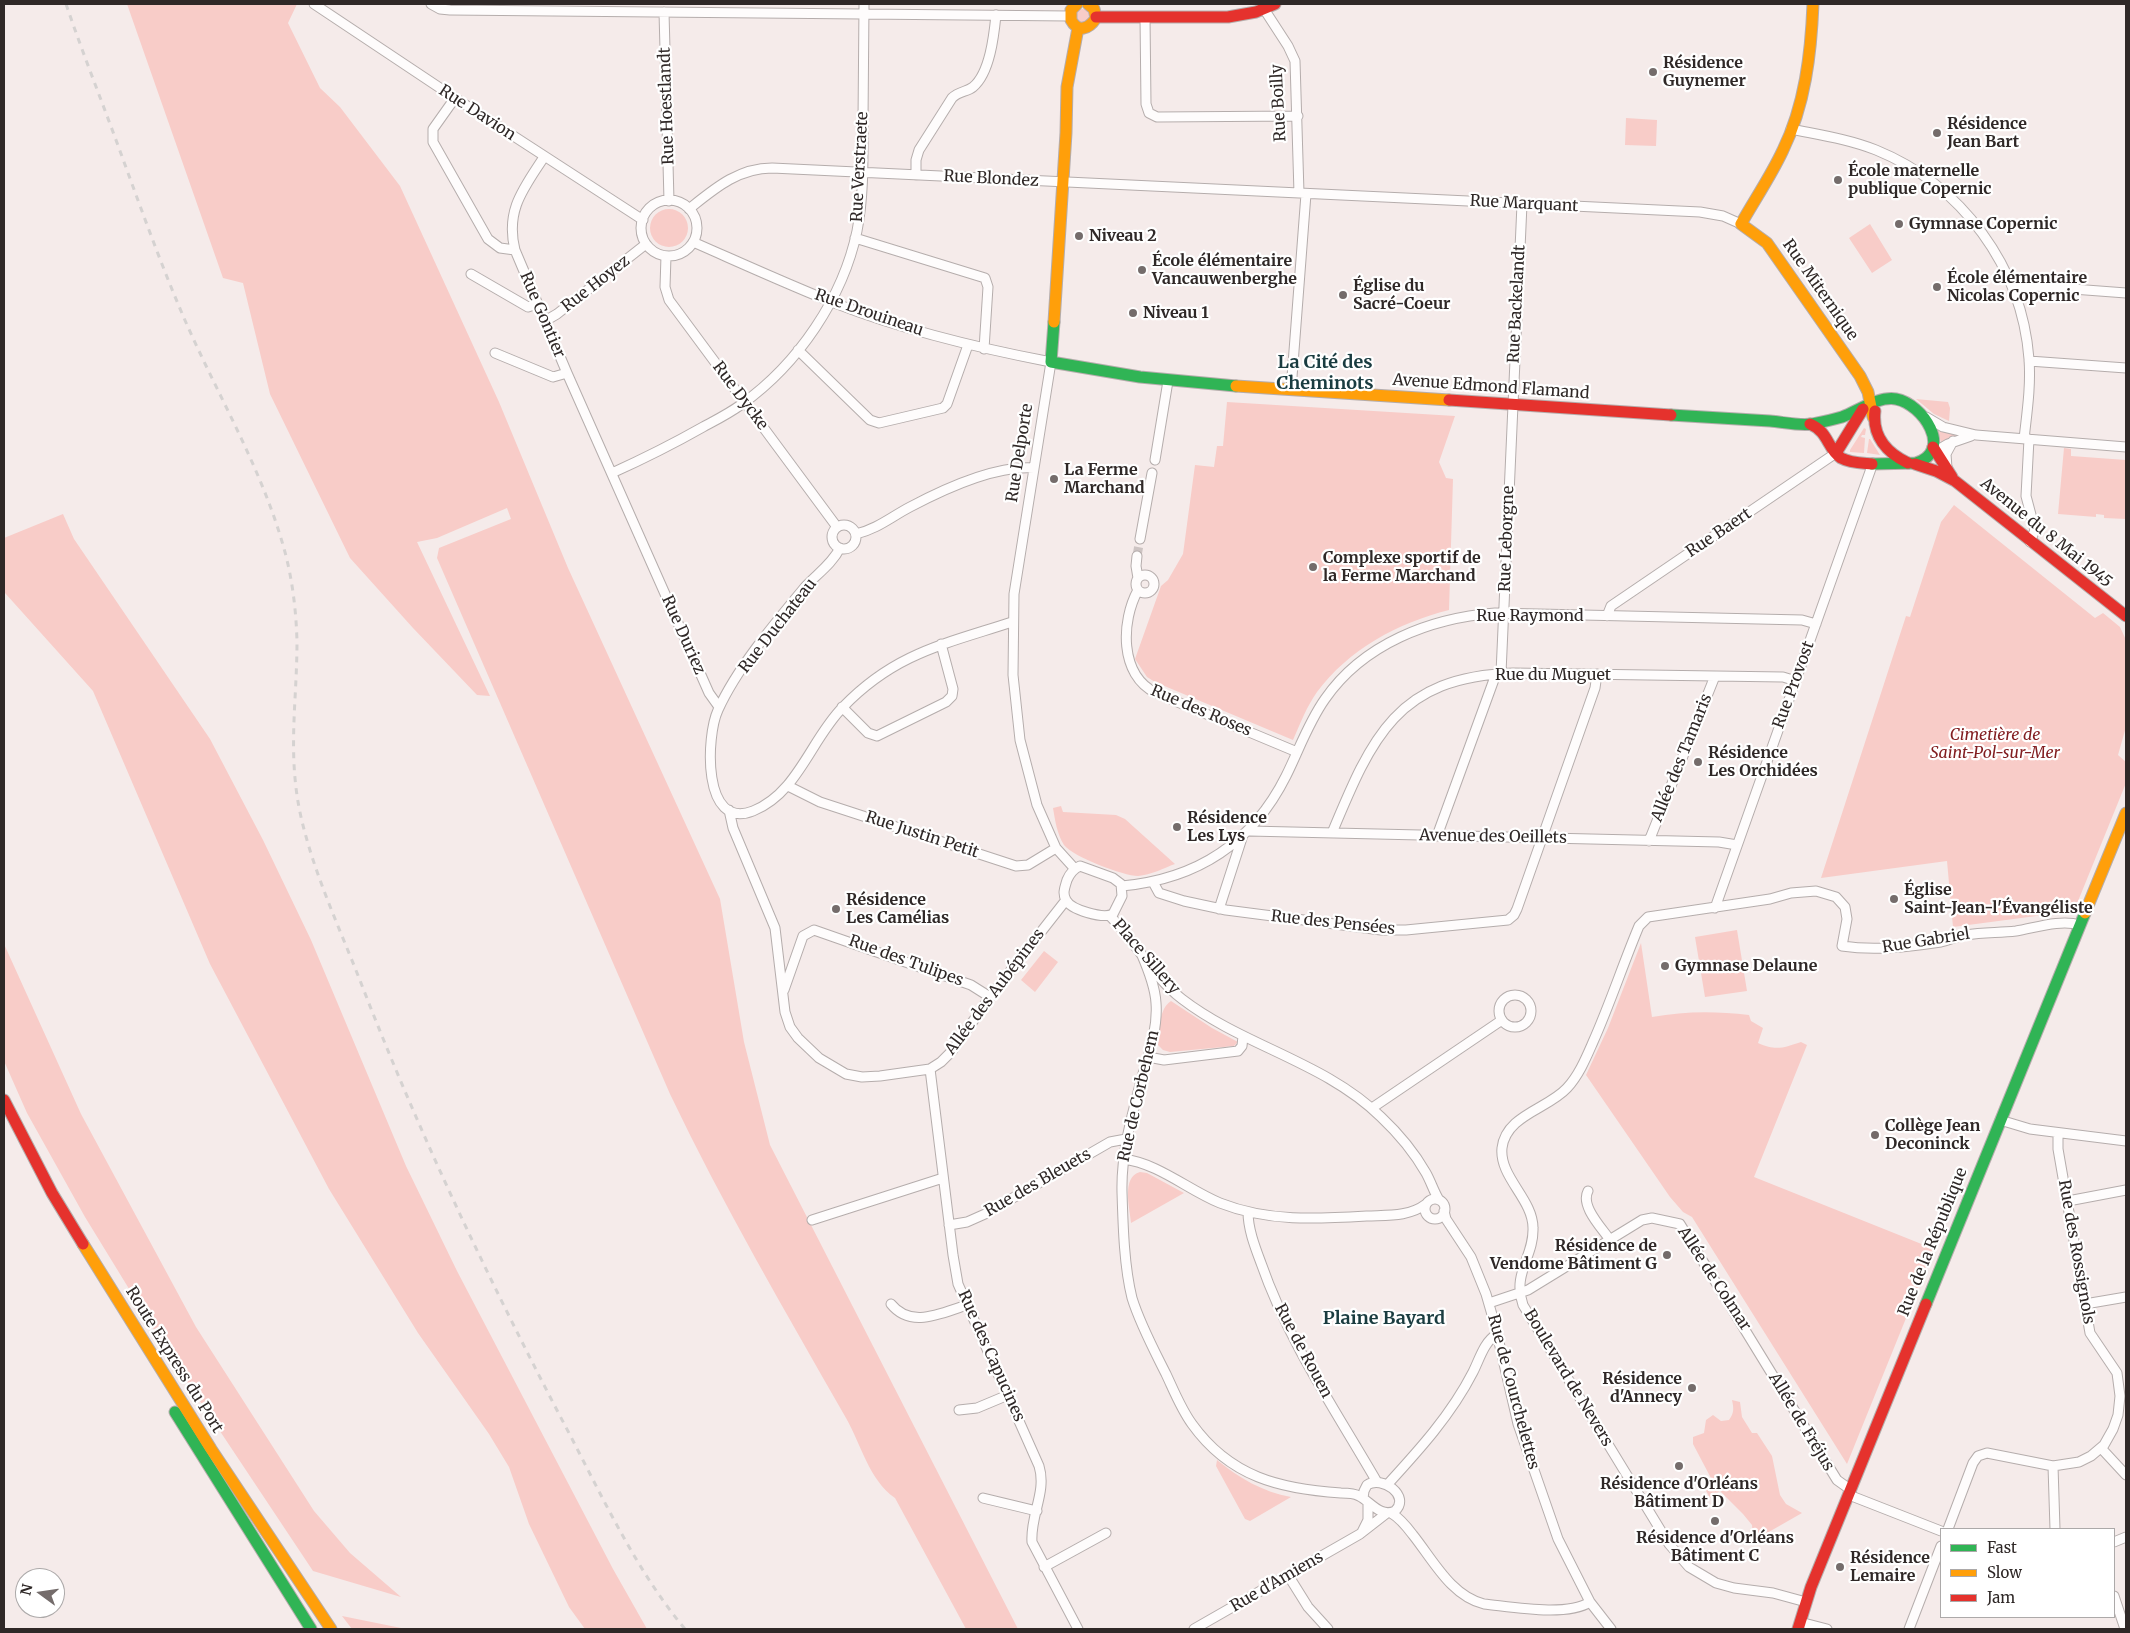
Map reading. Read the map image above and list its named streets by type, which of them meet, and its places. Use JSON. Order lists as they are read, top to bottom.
{
  "streets": {
    "street": [
      "Rue Boilly",
      "Rue Hoestlandt",
      "Rue Davion",
      "Rue Verstraete",
      "Rue Blondez",
      "Rue Marquant",
      "Rue Hoyez",
      "Rue Miternique",
      "Rue Backelandt",
      "Rue Drouineau",
      "Rue Gontier",
      "Avenue Edmond Flamand",
      "Rue Dycke",
      "Rue Delporte",
      "Rue Baert",
      "Avenue du 8 Mai 1945",
      "Rue Leborgne",
      "Rue Raymond",
      "Rue Duchateau",
      "Rue Duriez",
      "Rue du Muguet",
      "Rue Provost",
      "Rue des Roses",
      "Allée des Tamaris",
      "Rue Justin Petit",
      "Avenue des Oeillets",
      "Rue des Pensées",
      "Rue Gabriel",
      "Place Sillery",
      "Rue des Tulipes",
      "Allée des Aubépines",
      "Rue de Corbehem",
      "Rue des Bleuets",
      "Rue de la République",
      "Rue des Rossignols",
      "Allée de Colmar",
      "Rue de Rouen",
      "Rue des Capucines",
      "Route Express du Port",
      "Boulevard de Nevers",
      "Rue de Courchelettes",
      "Allée de Fréjus",
      "Rue d'Amiens"
    ]
  },
  "crossings": [
    ["Rue Boilly", "Rue Blondez"],
    ["Rue Boilly", "Rue Marquant"],
    ["Rue Boilly", "Avenue Edmond Flamand"],
    ["Rue Hoestlandt", "Rue Davion"],
    ["Rue Hoestlandt", "Rue Blondez"],
    ["Rue Hoestlandt", "Rue Hoyez"],
    ["Rue Hoestlandt", "Rue Drouineau"],
    ["Rue Hoestlandt", "Rue Dycke"],
    ["Rue Davion", "Rue Blondez"],
    ["Rue Davion", "Rue Hoyez"],
    ["Rue Davion", "Rue Drouineau"],
    ["Rue Davion", "Rue Gontier"],
    ["Rue Davion", "Rue Dycke"],
    ["Rue Verstraete", "Rue Blondez"],
    ["Rue Verstraete", "Rue Drouineau"],
    ["Rue Verstraete", "Rue Gontier"],
    ["Rue Verstraete", "Rue Dycke"],
    ["Rue Verstraete", "Rue Duriez"],
    ["Rue Blondez", "Rue Marquant"],
    ["Rue Blondez", "Rue Hoyez"],
    ["Rue Blondez", "Rue Drouineau"],
    ["Rue Blondez", "Rue Dycke"],
    ["Rue Blondez", "Rue Delporte"],
    ["Rue Marquant", "Rue Miternique"],
    ["Rue Marquant", "Rue Backelandt"],
    ["Rue Hoyez", "Rue Drouineau"],
    ["Rue Hoyez", "Rue Gontier"],
    ["Rue Hoyez", "Rue Dycke"],
    ["Rue Backelandt", "Avenue Edmond Flamand"],
    ["Rue Backelandt", "Rue Leborgne"],
    ["Rue Drouineau", "Avenue Edmond Flamand"],
    ["Rue Drouineau", "Rue Dycke"],
    ["Rue Drouineau", "Rue Delporte"],
    ["Rue Gontier", "Rue Duriez"],
    ["Avenue Edmond Flamand", "Rue Delporte"],
    ["Avenue Edmond Flamand", "Rue Leborgne"],
    ["Rue Dycke", "Rue Duchateau"],
    ["Rue Delporte", "Rue Raymond"],
    ["Rue Delporte", "Rue Justin Petit"],
    ["Rue Delporte", "Place Sillery"],
    ["Rue Delporte", "Allée des Aubépines"],
    ["Rue Baert", "Rue Raymond"],
    ["Rue Leborgne", "Rue Raymond"],
    ["Rue Leborgne", "Rue du Muguet"],
    ["Rue Leborgne", "Avenue des Oeillets"],
    ["Rue Raymond", "Rue Provost"],
    ["Rue Raymond", "Rue des Roses"],
    ["Rue Raymond", "Avenue des Oeillets"],
    ["Rue Raymond", "Rue des Pensées"],
    ["Rue Raymond", "Place Sillery"],
    ["Rue Raymond", "Allée des Aubépines"],
    ["Rue Duchateau", "Rue Duriez"],
    ["Rue du Muguet", "Rue Provost"],
    ["Rue du Muguet", "Allée des Tamaris"],
    ["Rue du Muguet", "Avenue des Oeillets"],
    ["Rue du Muguet", "Rue des Pensées"],
    ["Rue Provost", "Avenue des Oeillets"],
    ["Rue Provost", "Rue Gabriel"],
    ["Allée des Tamaris", "Avenue des Oeillets"],
    ["Avenue des Oeillets", "Rue des Pensées"],
    ["Rue Gabriel", "Rue de la République"],
    ["Rue Gabriel", "Boulevard de Nevers"],
    ["Place Sillery", "Allée des Aubépines"],
    ["Place Sillery", "Rue de Corbehem"],
    ["Rue des Tulipes", "Allée des Aubépines"],
    ["Allée des Aubépines", "Rue des Capucines"],
    ["Rue de Corbehem", "Rue des Bleuets"],
    ["Rue de Corbehem", "Rue de Rouen"],
    ["Rue de Corbehem", "Rue d'Amiens"],
    ["Rue des Bleuets", "Rue des Capucines"],
    ["Rue de la République", "Boulevard de Nevers"],
    ["Rue de la République", "Allée de Fréjus"],
    ["Allée de Colmar", "Boulevard de Nevers"],
    ["Allée de Colmar", "Rue de Courchelettes"],
    ["Allée de Colmar", "Allée de Fréjus"],
    ["Rue de Rouen", "Rue d'Amiens"]
  ],
  "districts": ["La Cité des Cheminots", "Plaine Bayard"],
  "parks": ["Cimetière de Saint-Pol-sur-Mer"],
  "places": [
    "Résidence Guynemer",
    "Résidence Jean Bart",
    "École maternelle publique Copernic",
    "Gymnase Copernic",
    "Niveau 2",
    "École élémentaire Vancauwenberghe",
    "École élémentaire Nicolas Copernic",
    "Église du Sacré-Coeur",
    "Niveau 1",
    "La Ferme Marchand",
    "Complexe sportif de la Ferme Marchand",
    "Résidence Les Orchidées",
    "Résidence Les Lys",
    "Église Saint-Jean-l'Évangéliste",
    "Résidence Les Camélias",
    "Gymnase Delaune",
    "Collège Jean Deconinck",
    "Résidence de Vendome Bâtiment G",
    "Résidence d'Annecy",
    "Résidence d'Orléans Bâtiment D",
    "Résidence d'Orléans Bâtiment C",
    "Résidence Lemaire"
  ],
  "legend": ["Fast", "Slow", "Jam"],
  "north": "left"
}
